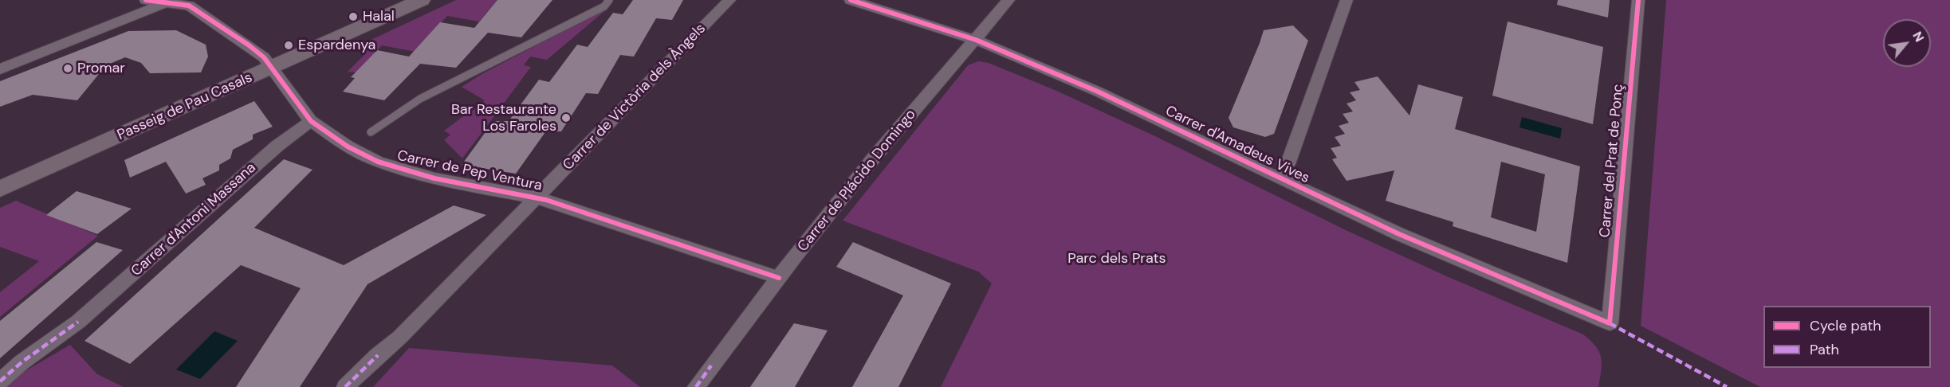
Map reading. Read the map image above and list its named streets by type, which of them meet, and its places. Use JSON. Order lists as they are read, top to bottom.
{
  "streets": {
    "street": [
      "Carrer de Victòria dels Àngels",
      "Passeig de Pau Casals",
      "Carrer d'Amadeus Vives",
      "Carrer del Prat de Ponç",
      "Carrer de Pep Ventura",
      "Carrer de Plácido Domingo",
      "Carrer d'Antoni Massana"
    ]
  },
  "crossings": [
    ["Carrer de Victòria dels Àngels", "Carrer de Pep Ventura"],
    ["Passeig de Pau Casals", "Carrer de Pep Ventura"],
    ["Carrer d'Amadeus Vives", "Carrer del Prat de Ponç"],
    ["Carrer d'Amadeus Vives", "Carrer de Plácido Domingo"],
    ["Carrer de Pep Ventura", "Carrer de Plácido Domingo"],
    ["Carrer de Pep Ventura", "Carrer d'Antoni Massana"]
  ],
  "parks": ["Parc dels Prats"],
  "places": [
    "Halal",
    "Espardenya",
    "Promar",
    "Bar Restaurante Los Faroles"
  ],
  "legend": ["Cycle path", "Path"],
  "north": "top right"
}
